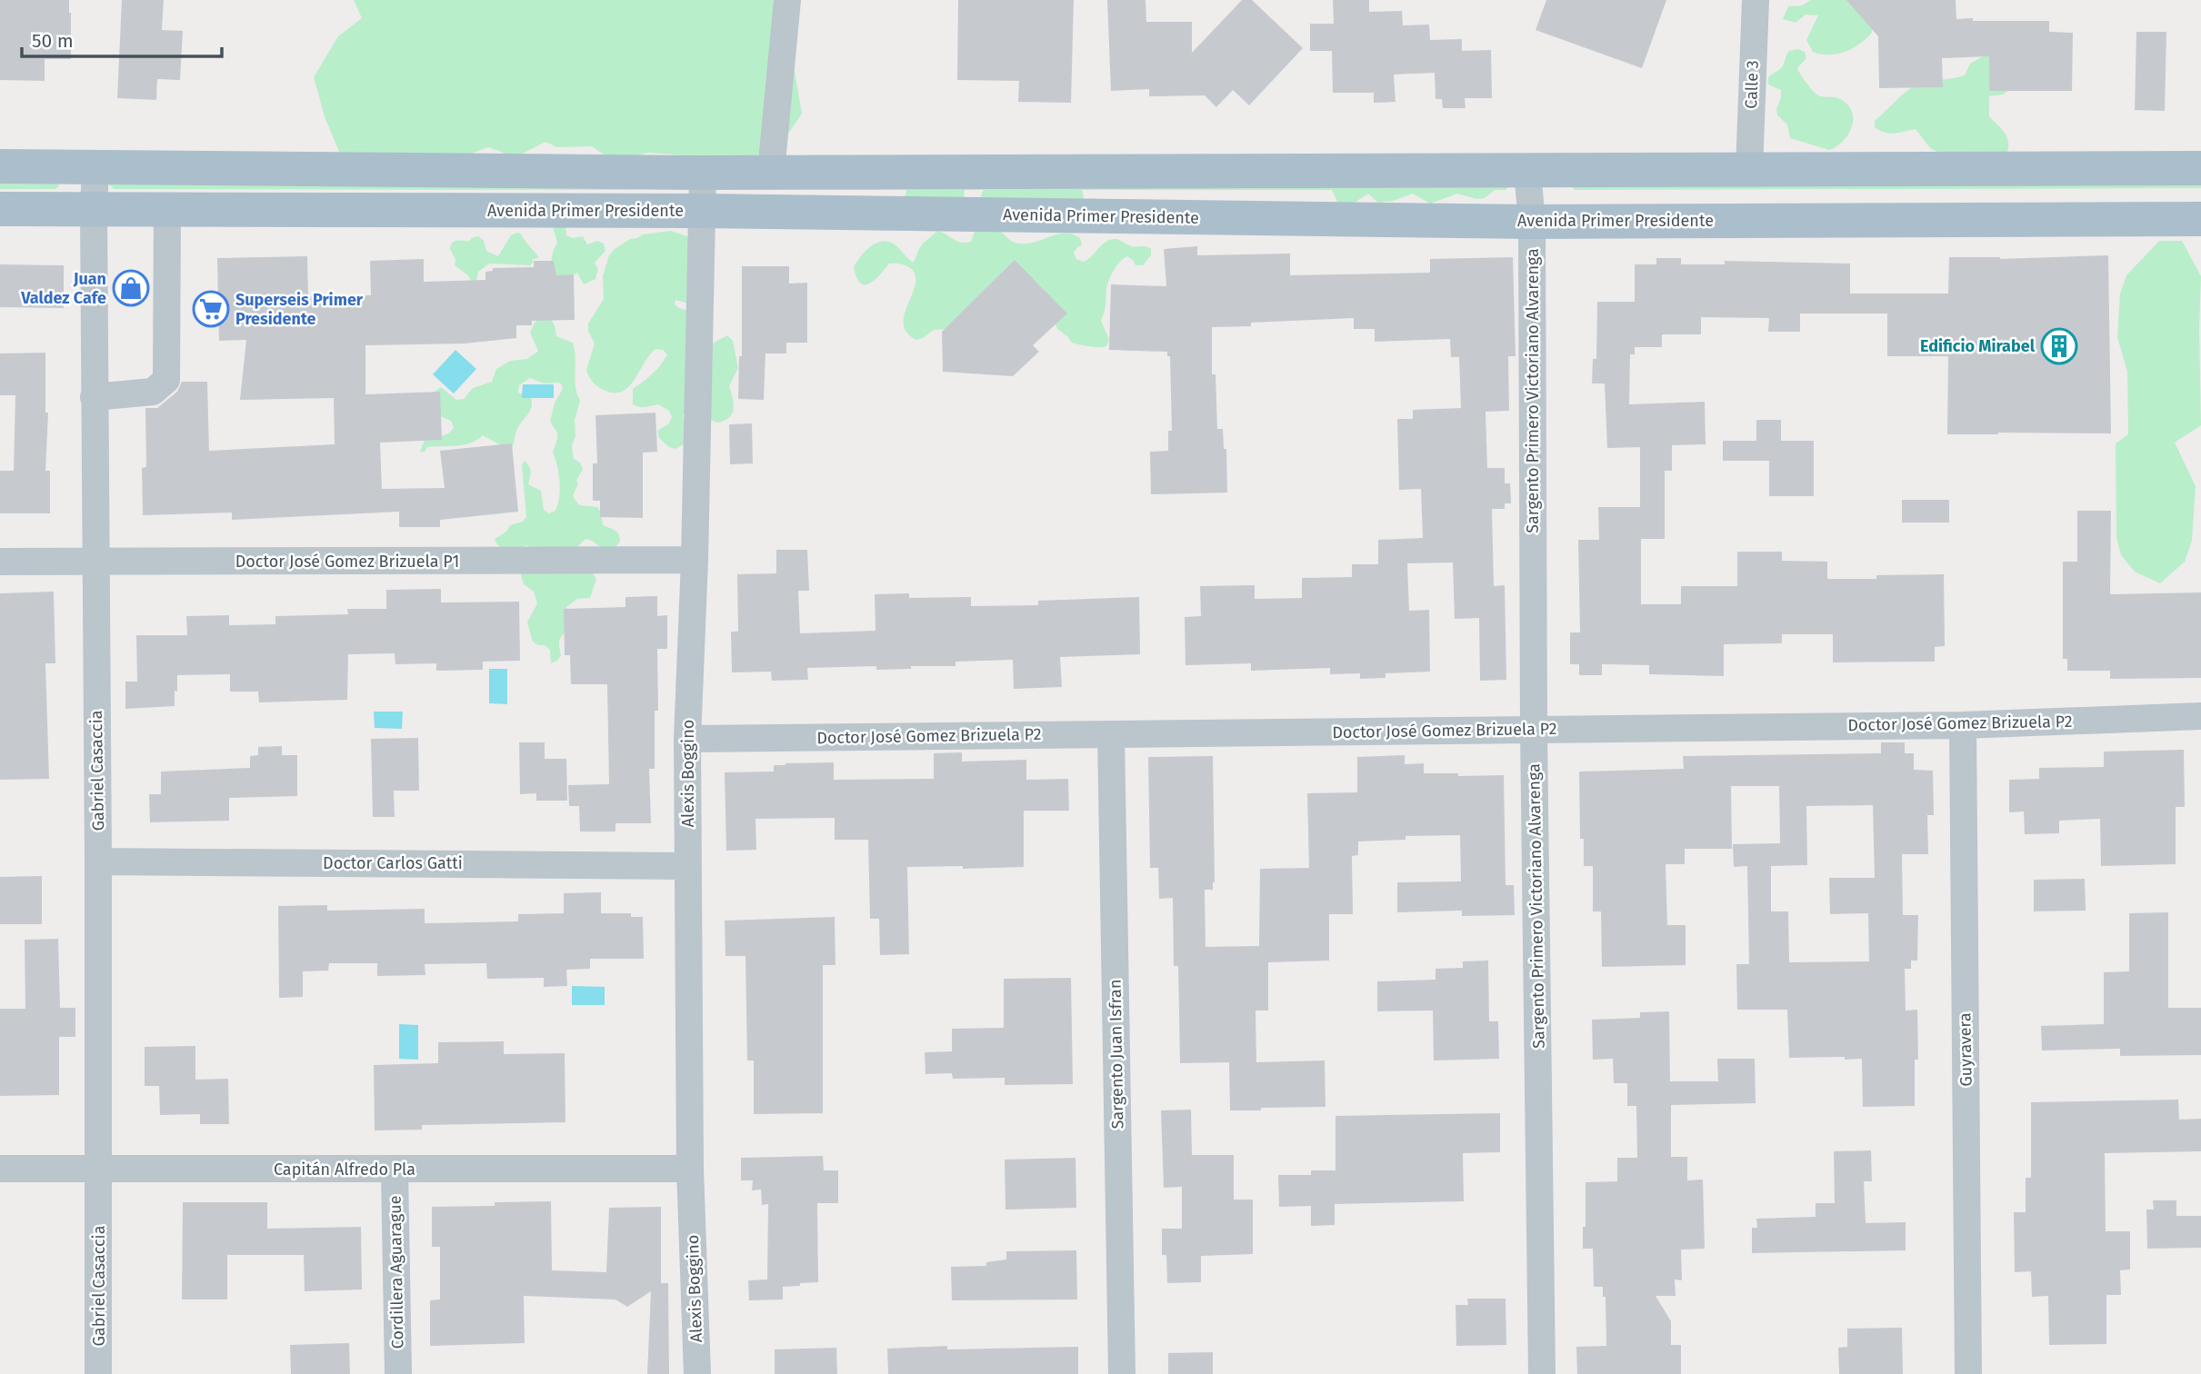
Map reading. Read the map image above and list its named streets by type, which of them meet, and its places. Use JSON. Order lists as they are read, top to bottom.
{
  "streets": {
    "main road": ["Avenida Primer Presidente"],
    "street": [
      "Calle 3",
      "Sargento Primero Victoriano Alvarenga",
      "Doctor José Gomez Brizuela P1",
      "Doctor José Gomez Brizuela P2",
      "Gabriel Casaccia",
      "Alexis Boggino",
      "Doctor Carlos Gatti",
      "Guyravera",
      "Sargento Juan Isfran",
      "Capitán Alfredo Pla",
      "Cordillera Aguarague"
    ]
  },
  "crossings": [
    ["Avenida Primer Presidente", "Sargento Primero Victoriano Alvarenga"],
    ["Avenida Primer Presidente", "Gabriel Casaccia"],
    ["Avenida Primer Presidente", "Alexis Boggino"],
    ["Sargento Primero Victoriano Alvarenga", "Doctor José Gomez Brizuela P2"],
    ["Doctor José Gomez Brizuela P1", "Gabriel Casaccia"],
    ["Doctor José Gomez Brizuela P1", "Alexis Boggino"],
    ["Doctor José Gomez Brizuela P2", "Alexis Boggino"],
    ["Doctor José Gomez Brizuela P2", "Guyravera"],
    ["Doctor José Gomez Brizuela P2", "Sargento Juan Isfran"],
    ["Gabriel Casaccia", "Doctor Carlos Gatti"],
    ["Gabriel Casaccia", "Capitán Alfredo Pla"],
    ["Alexis Boggino", "Doctor Carlos Gatti"],
    ["Alexis Boggino", "Capitán Alfredo Pla"],
    ["Capitán Alfredo Pla", "Cordillera Aguarague"]
  ],
  "places": {
    "shop": ["Juan Valdez Cafe"],
    "supermarket": ["Superseis Primer Presidente"],
    "building": ["Edificio Mirabel"]
  },
  "scale_bar": "50 m"
}
